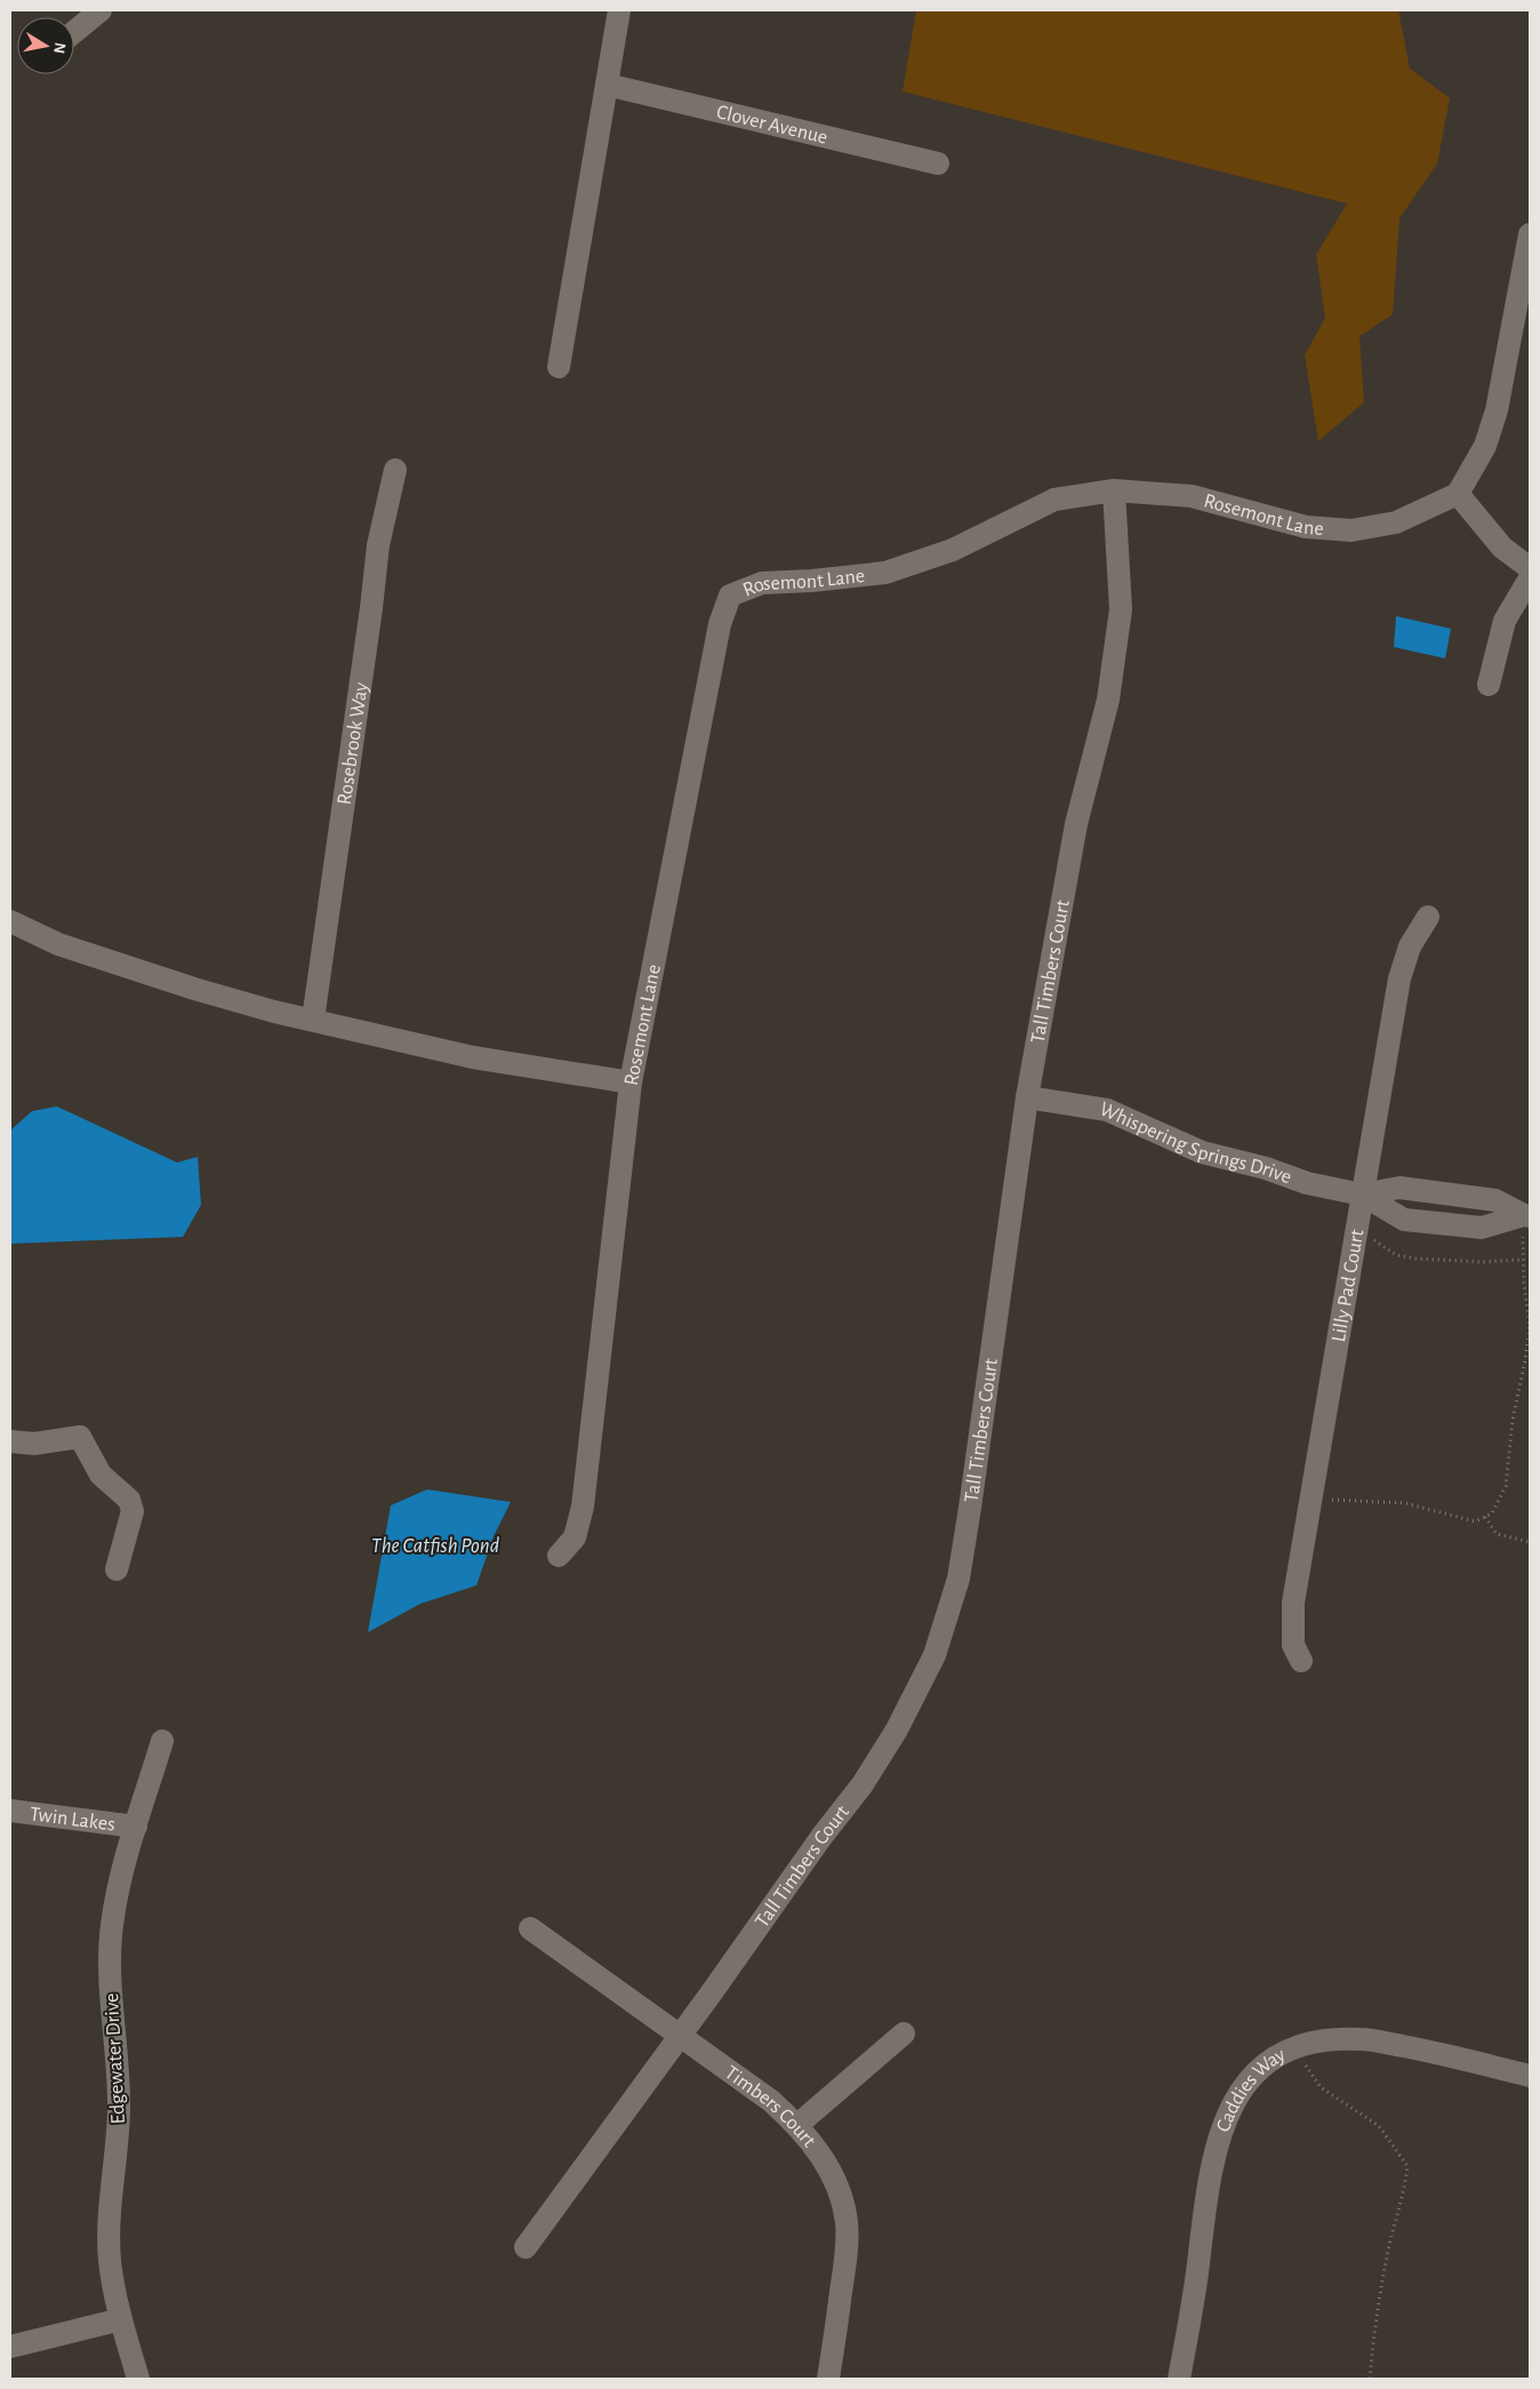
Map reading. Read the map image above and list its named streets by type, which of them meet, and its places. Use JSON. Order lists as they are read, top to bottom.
{
  "streets": {
    "street": [
      "Clover Avenue",
      "Rosemont Lane",
      "Rosebrook Way",
      "Tall Timbers Court",
      "Whispering Springs Drive",
      "Lilly Pad Court",
      "Twin Lakes",
      "Edgewater Drive",
      "Caddies Way",
      "Timbers Court"
    ]
  },
  "crossings": [
    ["Rosemont Lane", "Tall Timbers Court"],
    ["Tall Timbers Court", "Whispering Springs Drive"],
    ["Tall Timbers Court", "Timbers Court"],
    ["Whispering Springs Drive", "Lilly Pad Court"],
    ["Twin Lakes", "Edgewater Drive"]
  ],
  "water": ["The Catfish Pond"],
  "north": "right"
}
